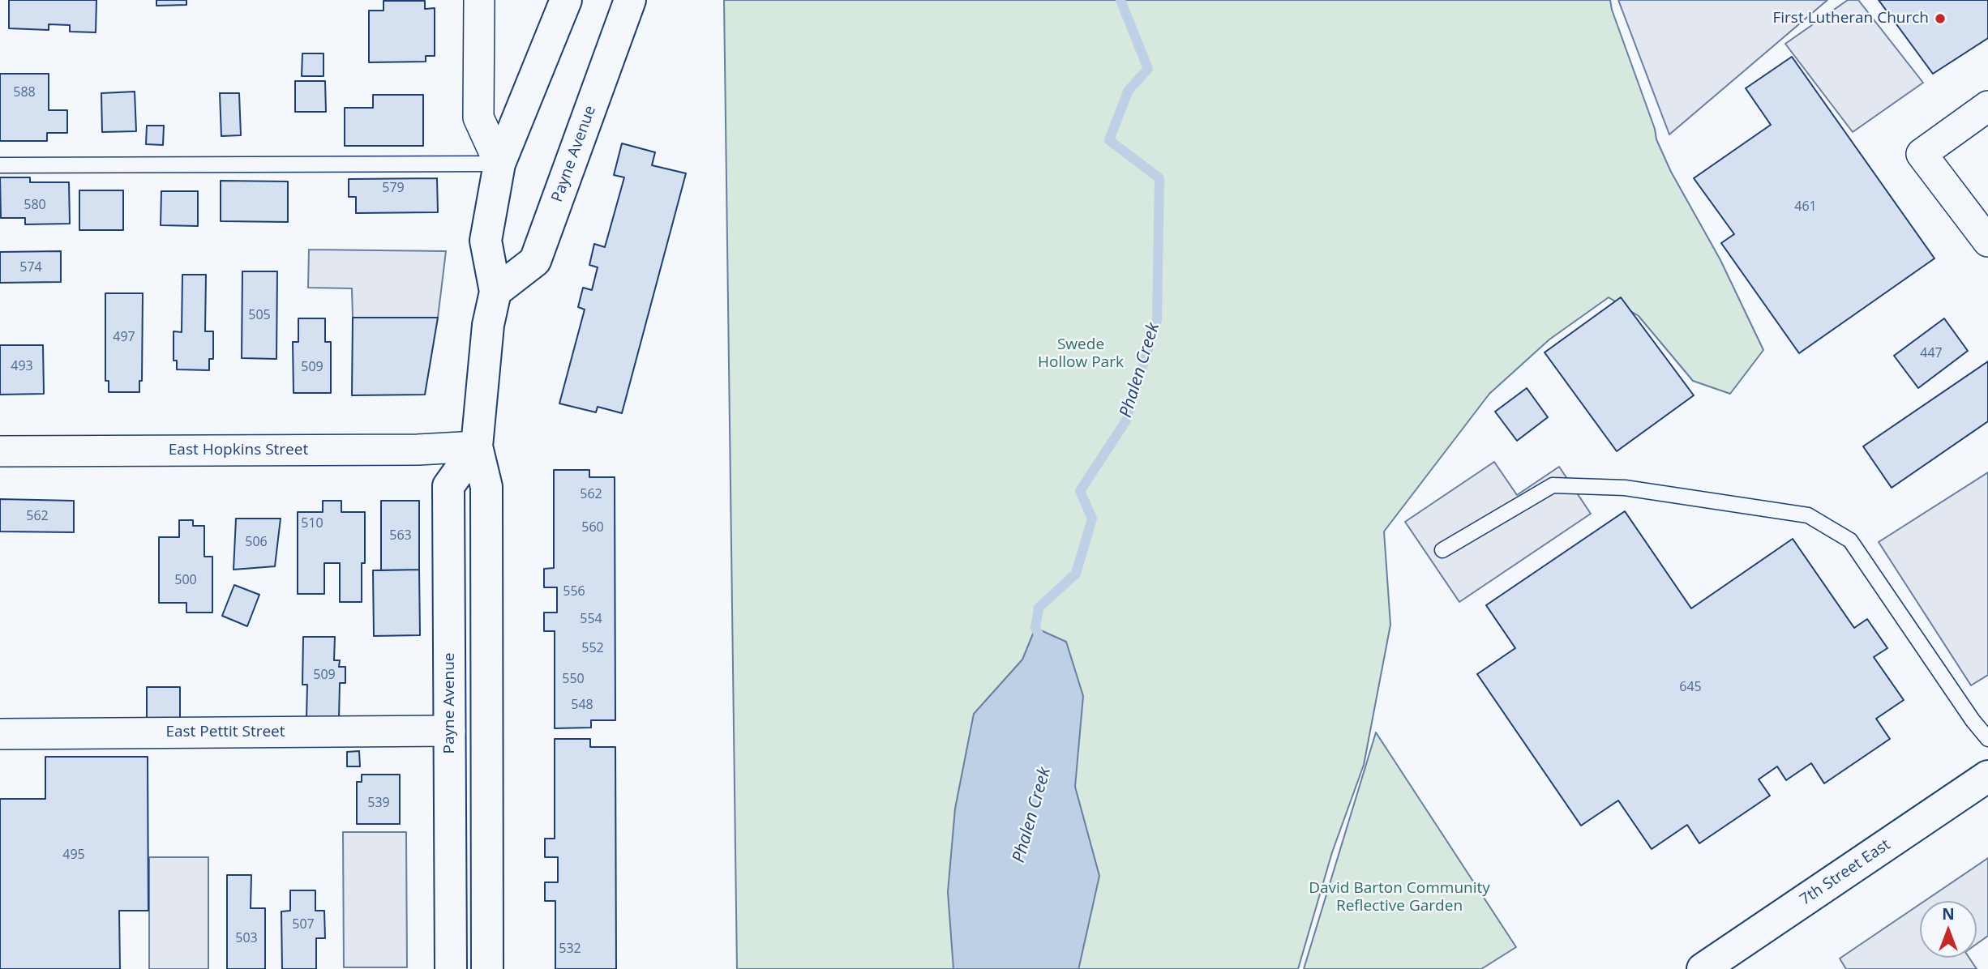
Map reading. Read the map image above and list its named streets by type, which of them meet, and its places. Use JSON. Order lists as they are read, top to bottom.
{
  "streets": {
    "street": [
      "Payne Avenue",
      "East Hopkins Street",
      "East Pettit Street",
      "7th Street East"
    ]
  },
  "crossings": [
    ["Payne Avenue", "East Hopkins Street"],
    ["Payne Avenue", "East Pettit Street"]
  ],
  "water": ["Phalen Creek"],
  "parks": ["Swede Hollow Park", "David Barton Community Reflective Garden"],
  "places": ["First Lutheran Church"],
  "house_numbers": [
    "588",
    "579",
    "580",
    "461",
    "574",
    "505",
    "497",
    "447",
    "493",
    "509",
    "562",
    "562",
    "510",
    "560",
    "563",
    "506",
    "500",
    "556",
    "554",
    "552",
    "509",
    "550",
    "645",
    "548",
    "539",
    "495",
    "507",
    "503",
    "532"
  ],
  "north": "top"
}
